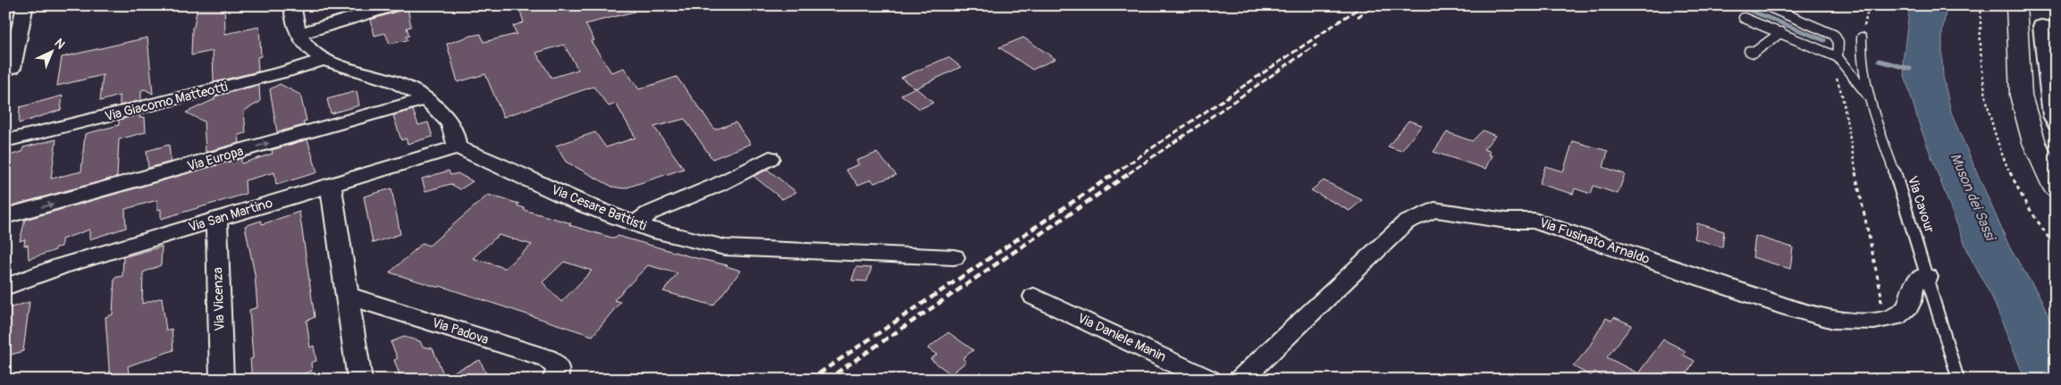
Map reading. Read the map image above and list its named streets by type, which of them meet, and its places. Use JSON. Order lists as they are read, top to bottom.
{
  "streets": {
    "street": [
      "Via Giacomo Matteotti",
      "Via Europa",
      "Via Cesare Battisti",
      "Via San Martino",
      "Via Fusinato Arnaldo",
      "Via Vicenza",
      "Via Padova",
      "Via Daniele Manin"
    ],
    "lane": ["Via Cavour"]
  },
  "crossings": [
    ["Via Cavour", "Via Fusinato Arnaldo"],
    ["Via Cesare Battisti", "Via San Martino"],
    ["Via San Martino", "Via Vicenza"]
  ],
  "one_way": ["Via Europa"],
  "water": ["Muson dei Sassi"],
  "north": "top right"
}
